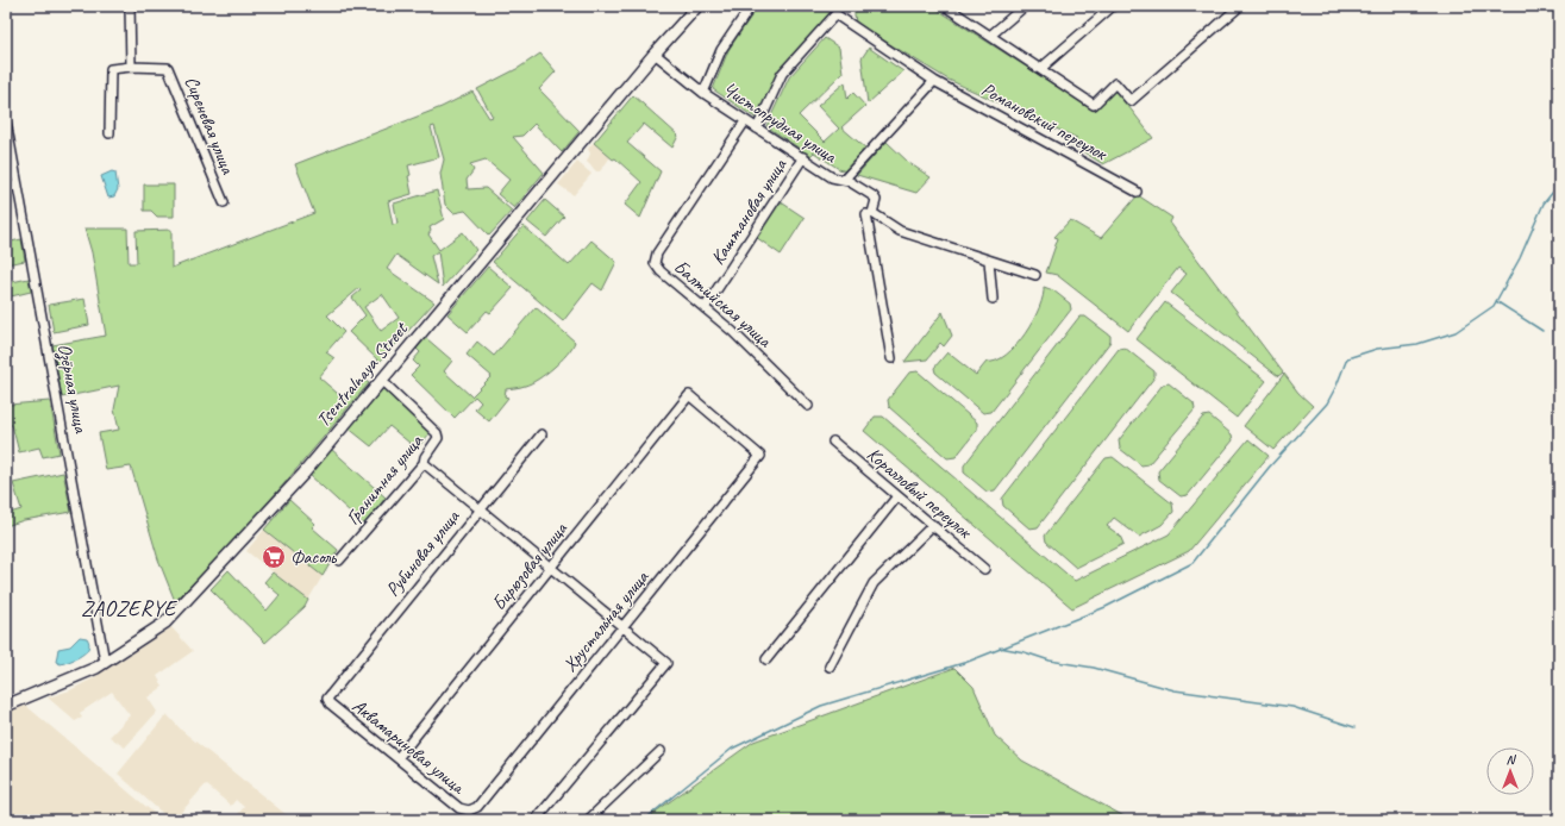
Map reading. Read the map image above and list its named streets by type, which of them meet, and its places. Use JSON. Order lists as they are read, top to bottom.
{
  "streets": {
    "main road": ["Tsentralnaya Street"],
    "street": [
      "Романовский переулок",
      "Чистопрудная улица",
      "Сиреневая улица",
      "Каштановая улица",
      "Балтийская улица",
      "Озёрная улица",
      "Гранитная улица",
      "Коралловый переулок",
      "Рубиновая улица",
      "Бирюзовая улица",
      "Хрустальная улица",
      "Аквамариновая улица"
    ]
  },
  "crossings": [
    ["Романовский переулок", "Чистопрудная улица"],
    ["Чистопрудная улица", "Каштановая улица"],
    ["Чистопрудная улица", "Балтийская улица"],
    ["Чистопрудная улица", "Tsentralnaya Street"],
    ["Каштановая улица", "Балтийская улица"],
    ["Tsentralnaya Street", "Озёрная улица"],
    ["Tsentralnaya Street", "Гранитная улица"],
    ["Рубиновая улица", "Аквамариновая улица"],
    ["Бирюзовая улица", "Хрустальная улица"],
    ["Бирюзовая улица", "Аквамариновая улица"],
    ["Хрустальная улица", "Аквамариновая улица"]
  ],
  "districts": ["ZAOZERYE"],
  "places": {
    "supermarket": ["Фасоль"]
  },
  "north": "top"
}
